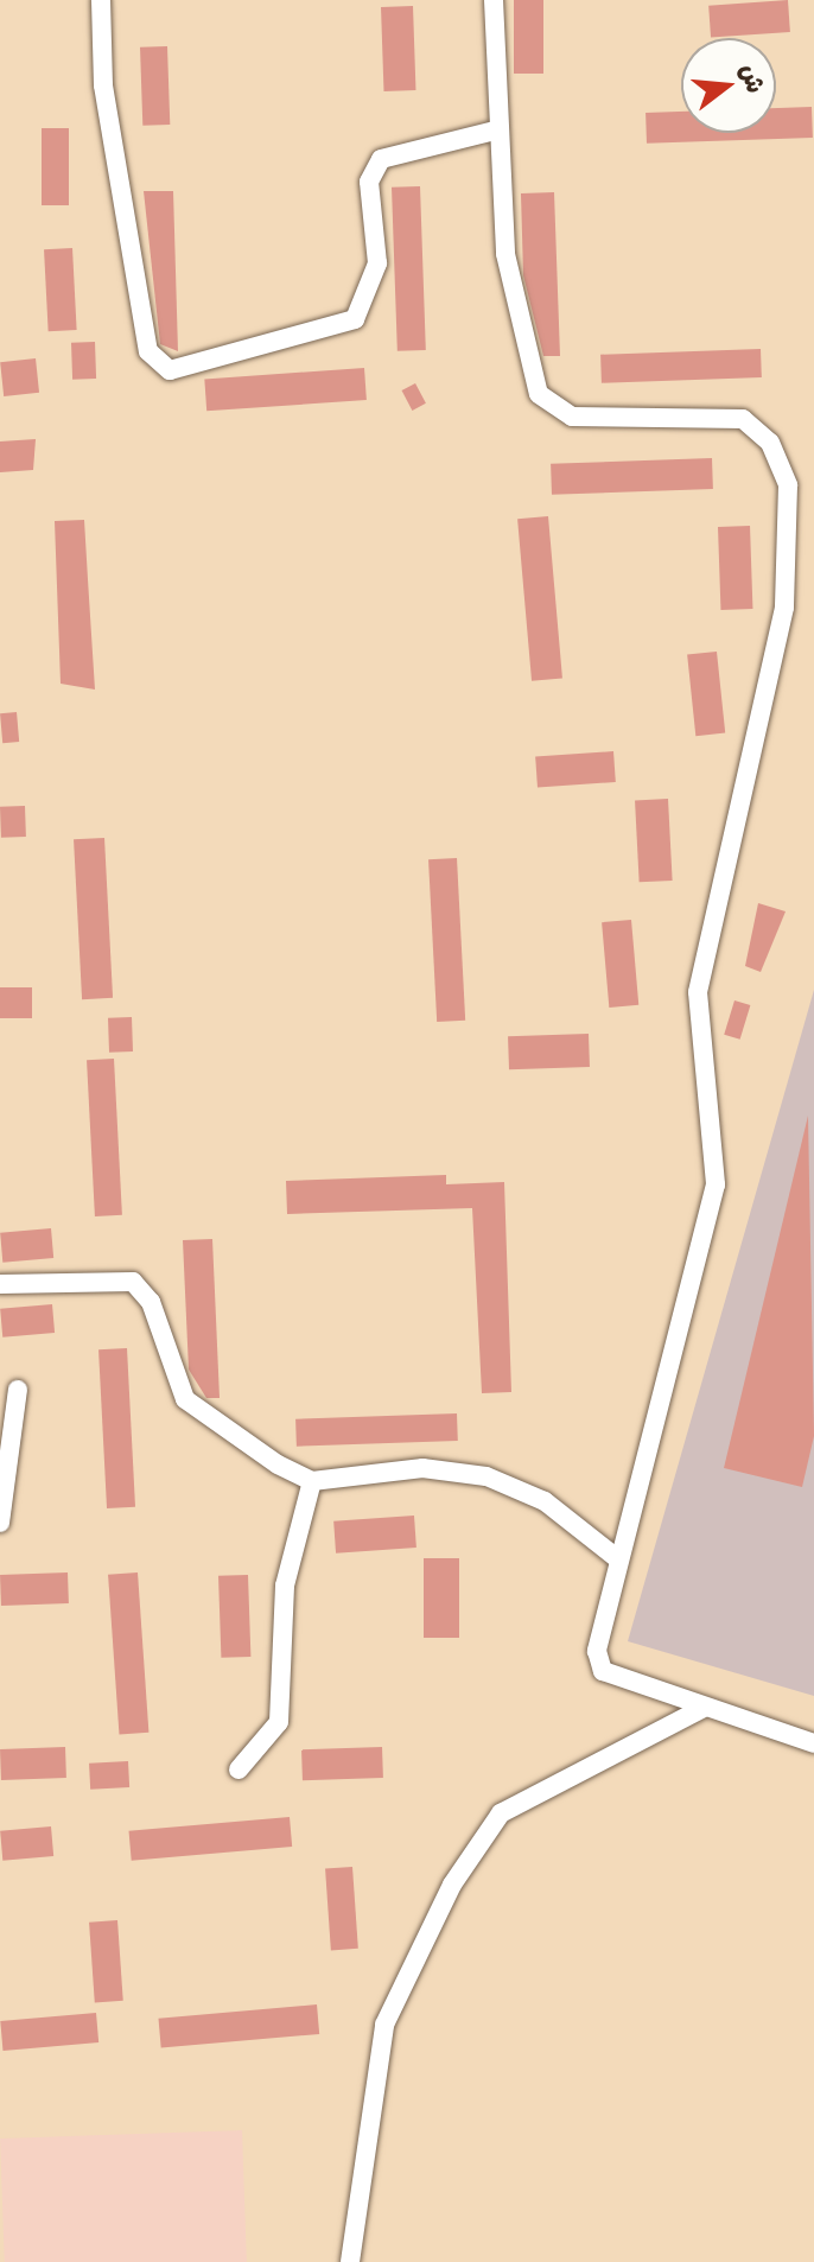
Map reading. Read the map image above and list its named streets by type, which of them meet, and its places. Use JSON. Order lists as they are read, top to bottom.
{
  "north": "right"
}
